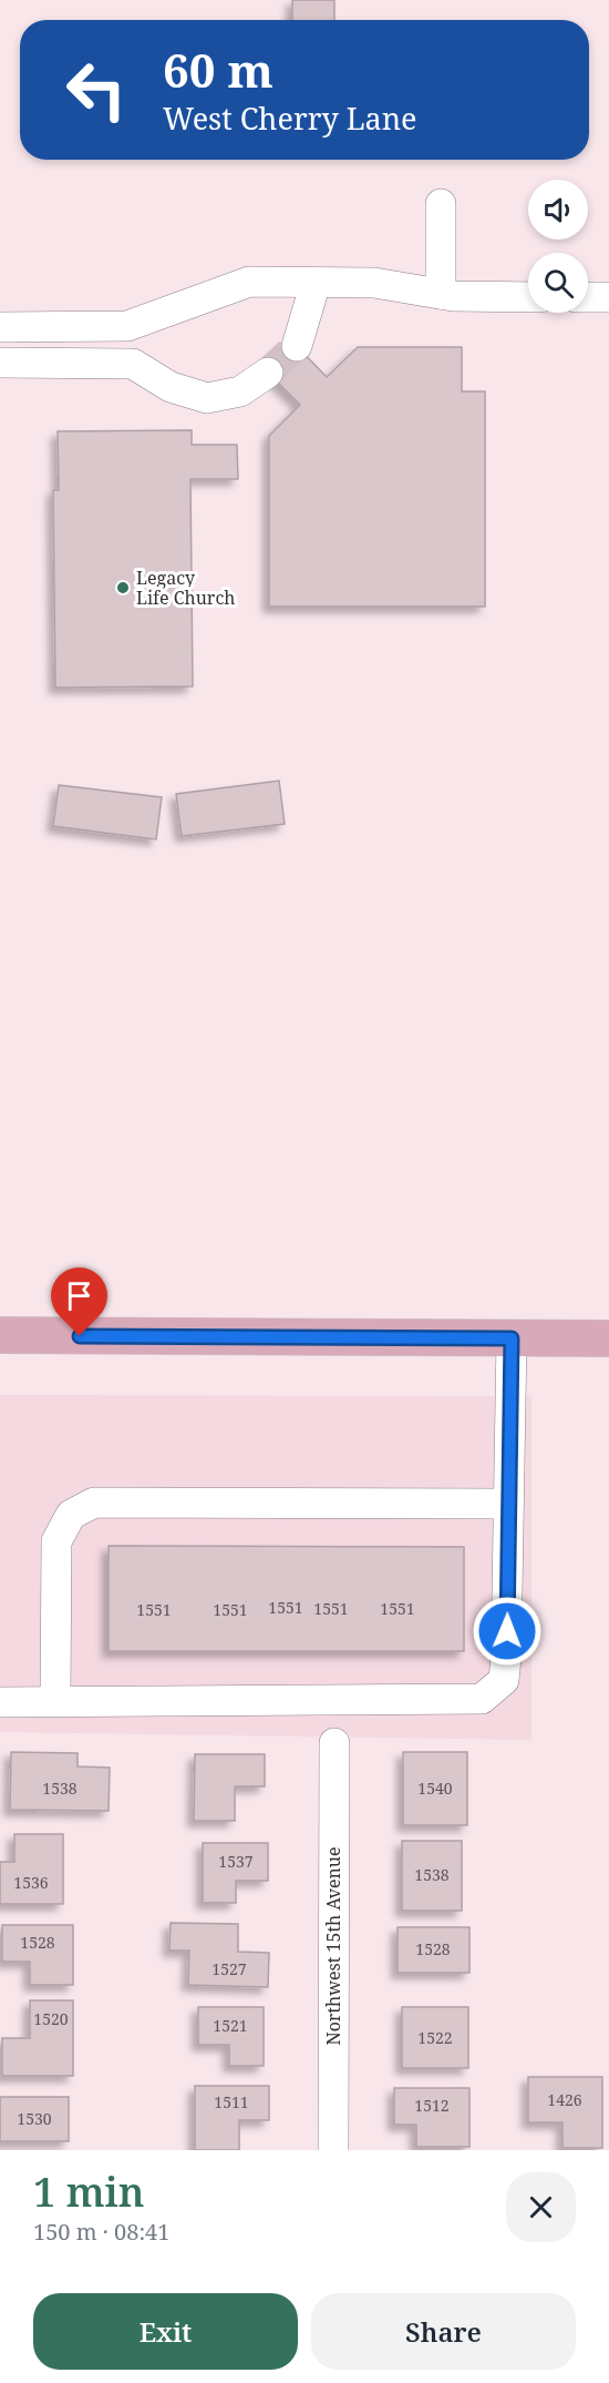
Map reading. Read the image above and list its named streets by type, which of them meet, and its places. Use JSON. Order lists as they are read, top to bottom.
{
  "streets": {
    "street": ["Northwest 15th Avenue"]
  },
  "places": ["Legacy Life Church"],
  "house_numbers": [
    "1551",
    "1551",
    "1551",
    "1551",
    "1551",
    "1538",
    "1540",
    "1537",
    "1538",
    "1536",
    "1528",
    "1528",
    "1527",
    "1520",
    "1521",
    "1522",
    "1426",
    "1511",
    "1512",
    "1530"
  ],
  "page": {
    "turn": ["60 m", "West Cherry Lane"],
    "heading": ["1 min", "150 m · 08:41"],
    "buttons": ["Exit", "Share"]
  }
}
